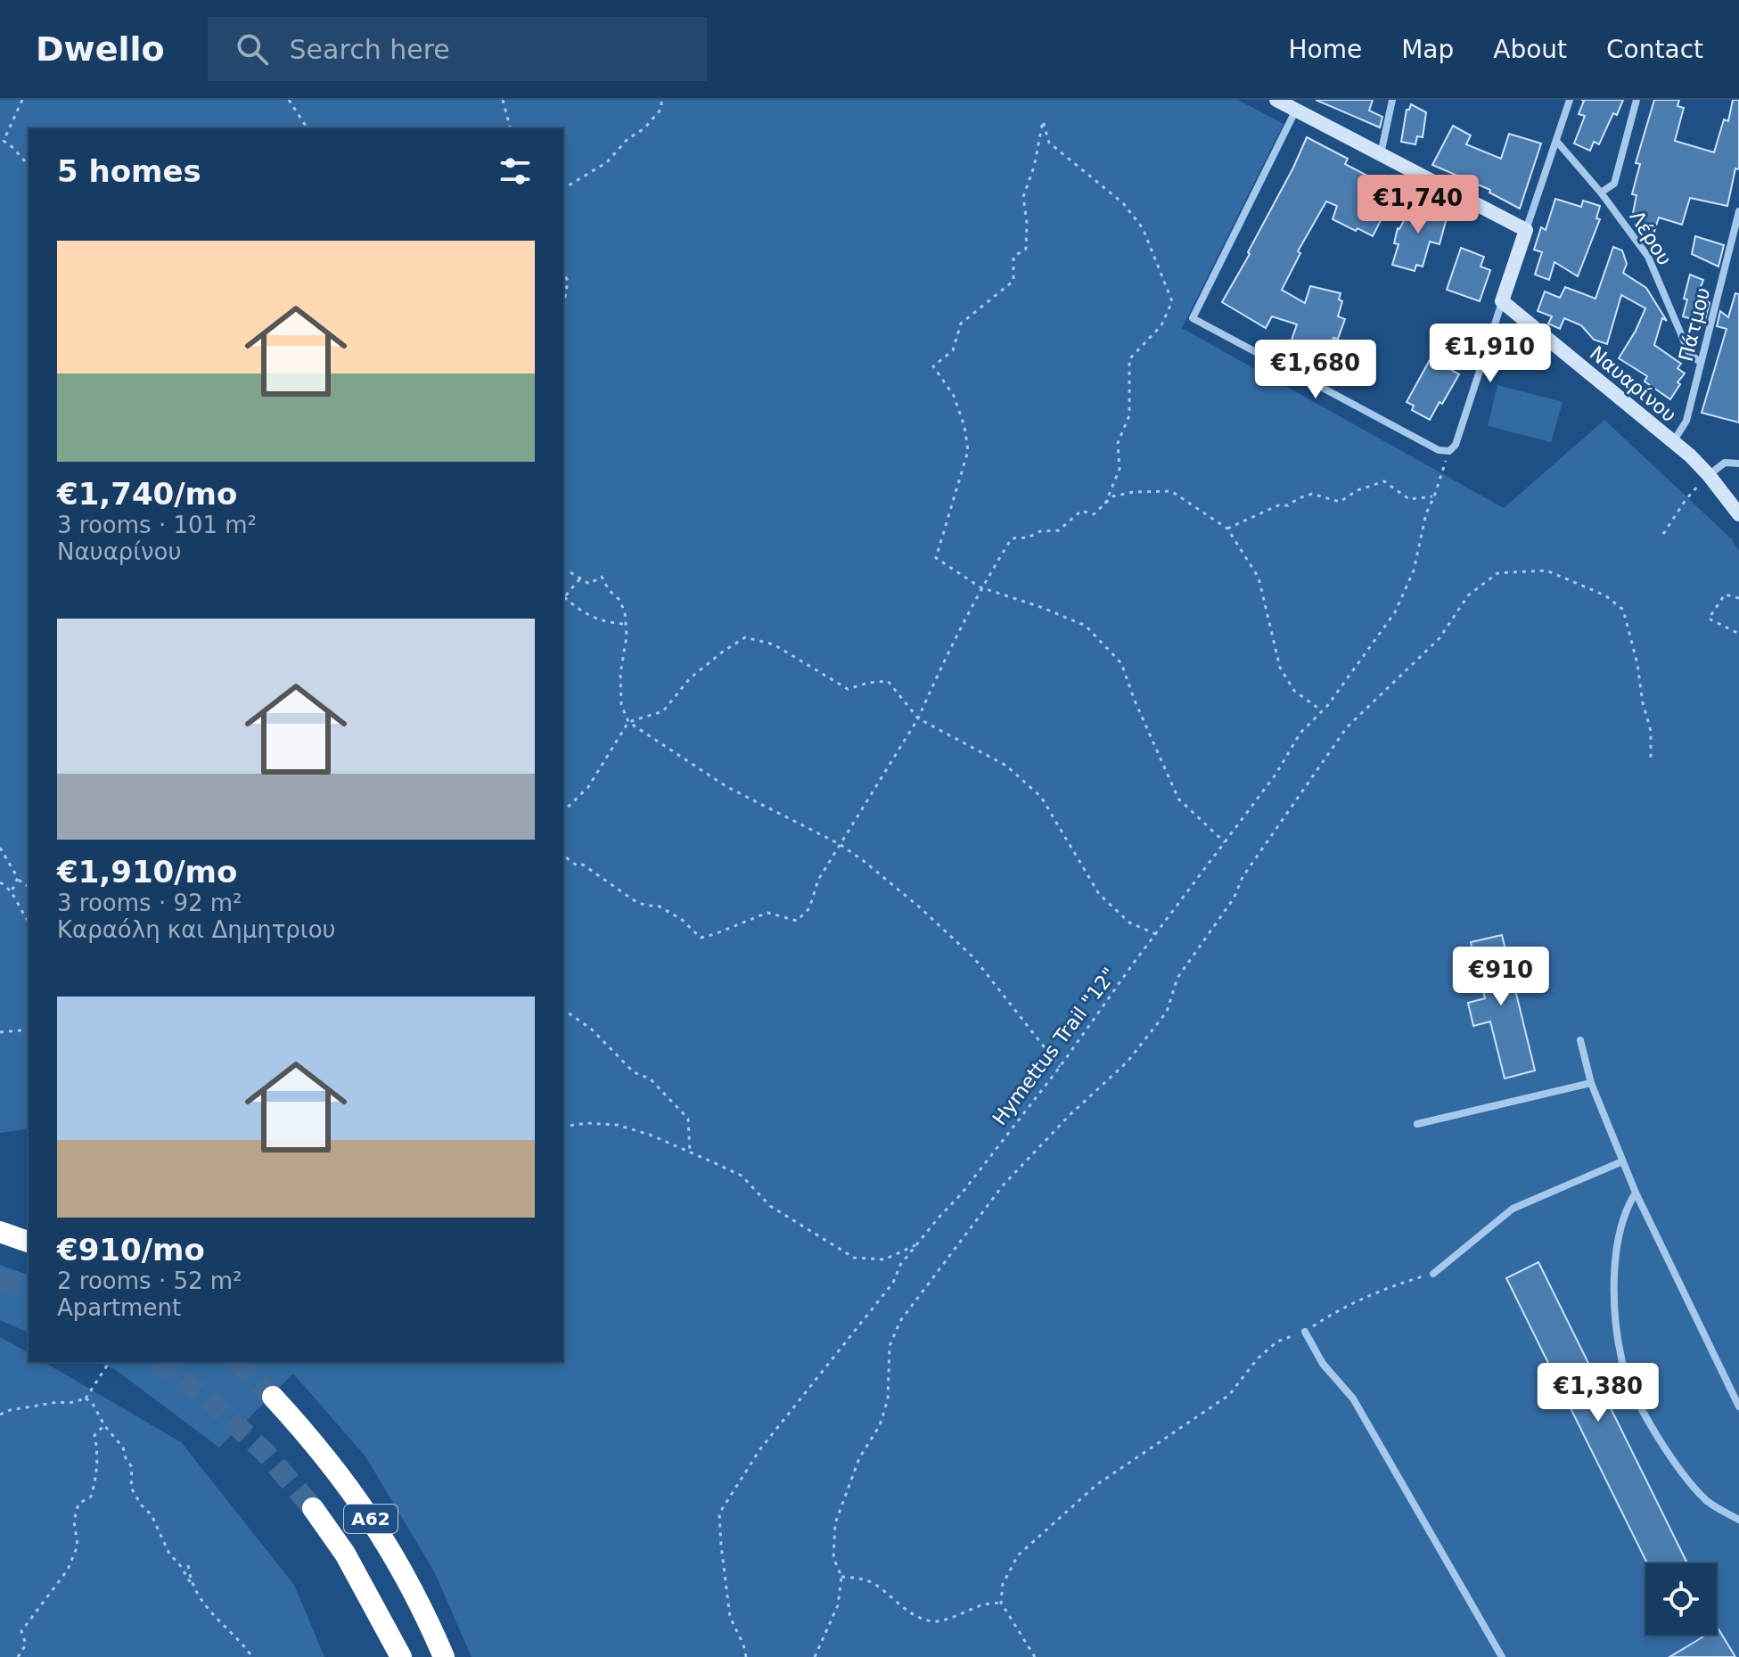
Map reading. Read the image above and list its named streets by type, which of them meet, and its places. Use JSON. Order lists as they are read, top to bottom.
{
  "streets": {
    "highway": ["Α62"],
    "street": ["Λέρου", "Πάτμου", "Ναυαρίνου"],
    "path": ["Hymettus Trail \"12\""]
  },
  "crossings": [
    ["Λέρου", "Πάτμου"],
    ["Πάτμου", "Ναυαρίνου"]
  ],
  "page": {
    "header": "Dwello",
    "search": "Search here",
    "nav": [
      "Home",
      "Map",
      "About",
      "Contact"
    ],
    "heading": "5 homes",
    "price": [
      "€1,740",
      "€1,910",
      "€1,680",
      "€910",
      "€1,380"
    ],
    "list": [
      {
        "name": "€1,740/mo",
        "note": "3 rooms · 101 m² · Ναυαρίνου"
      },
      {
        "name": "€1,910/mo",
        "note": "3 rooms · 92 m² · Καραόλη και Δημητριου"
      },
      {
        "name": "€910/mo",
        "note": "2 rooms · 52 m² · Apartment"
      }
    ]
  }
}
